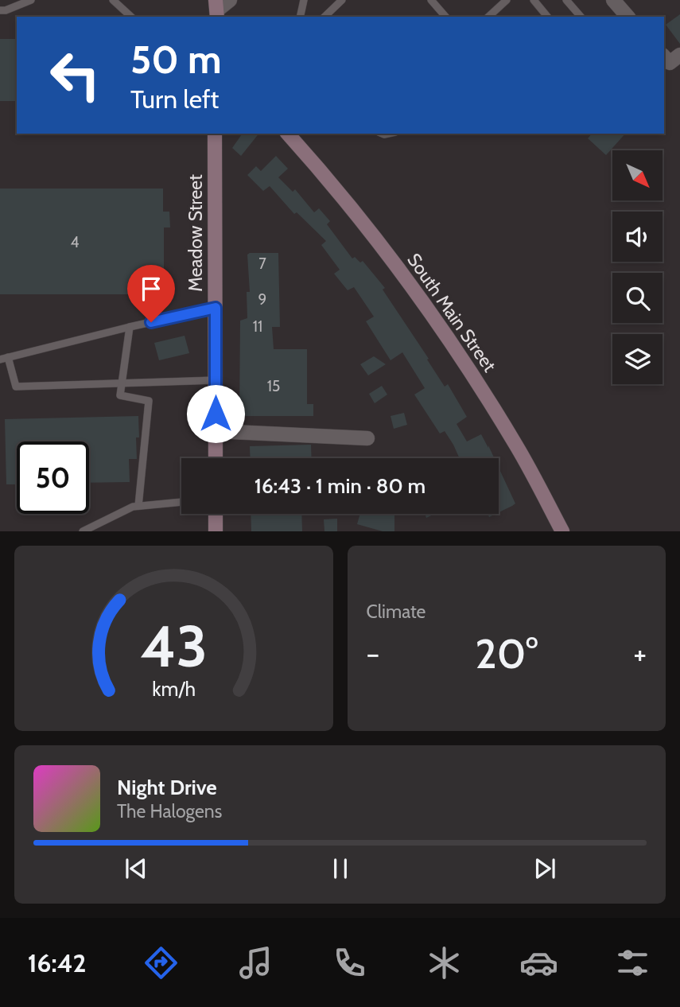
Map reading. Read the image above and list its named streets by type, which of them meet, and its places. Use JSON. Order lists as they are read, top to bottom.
{
  "streets": {
    "main road": ["Meadow Street", "South Main Street"]
  },
  "house_numbers": [
    "4",
    "7",
    "9",
    "11",
    "15"
  ],
  "north": "bottom right",
  "page": {
    "turn": ["50 m", "Turn left"],
    "limit": "50",
    "trip": "16:43 · 1 min · 80 m",
    "tile": "Climate",
    "heat": ["−", "20°", "+"],
    "song": ["Night Drive", "The Halogens"],
    "tabs": "16:42",
    "gauge": ["43", "km/h"]
  }
}
